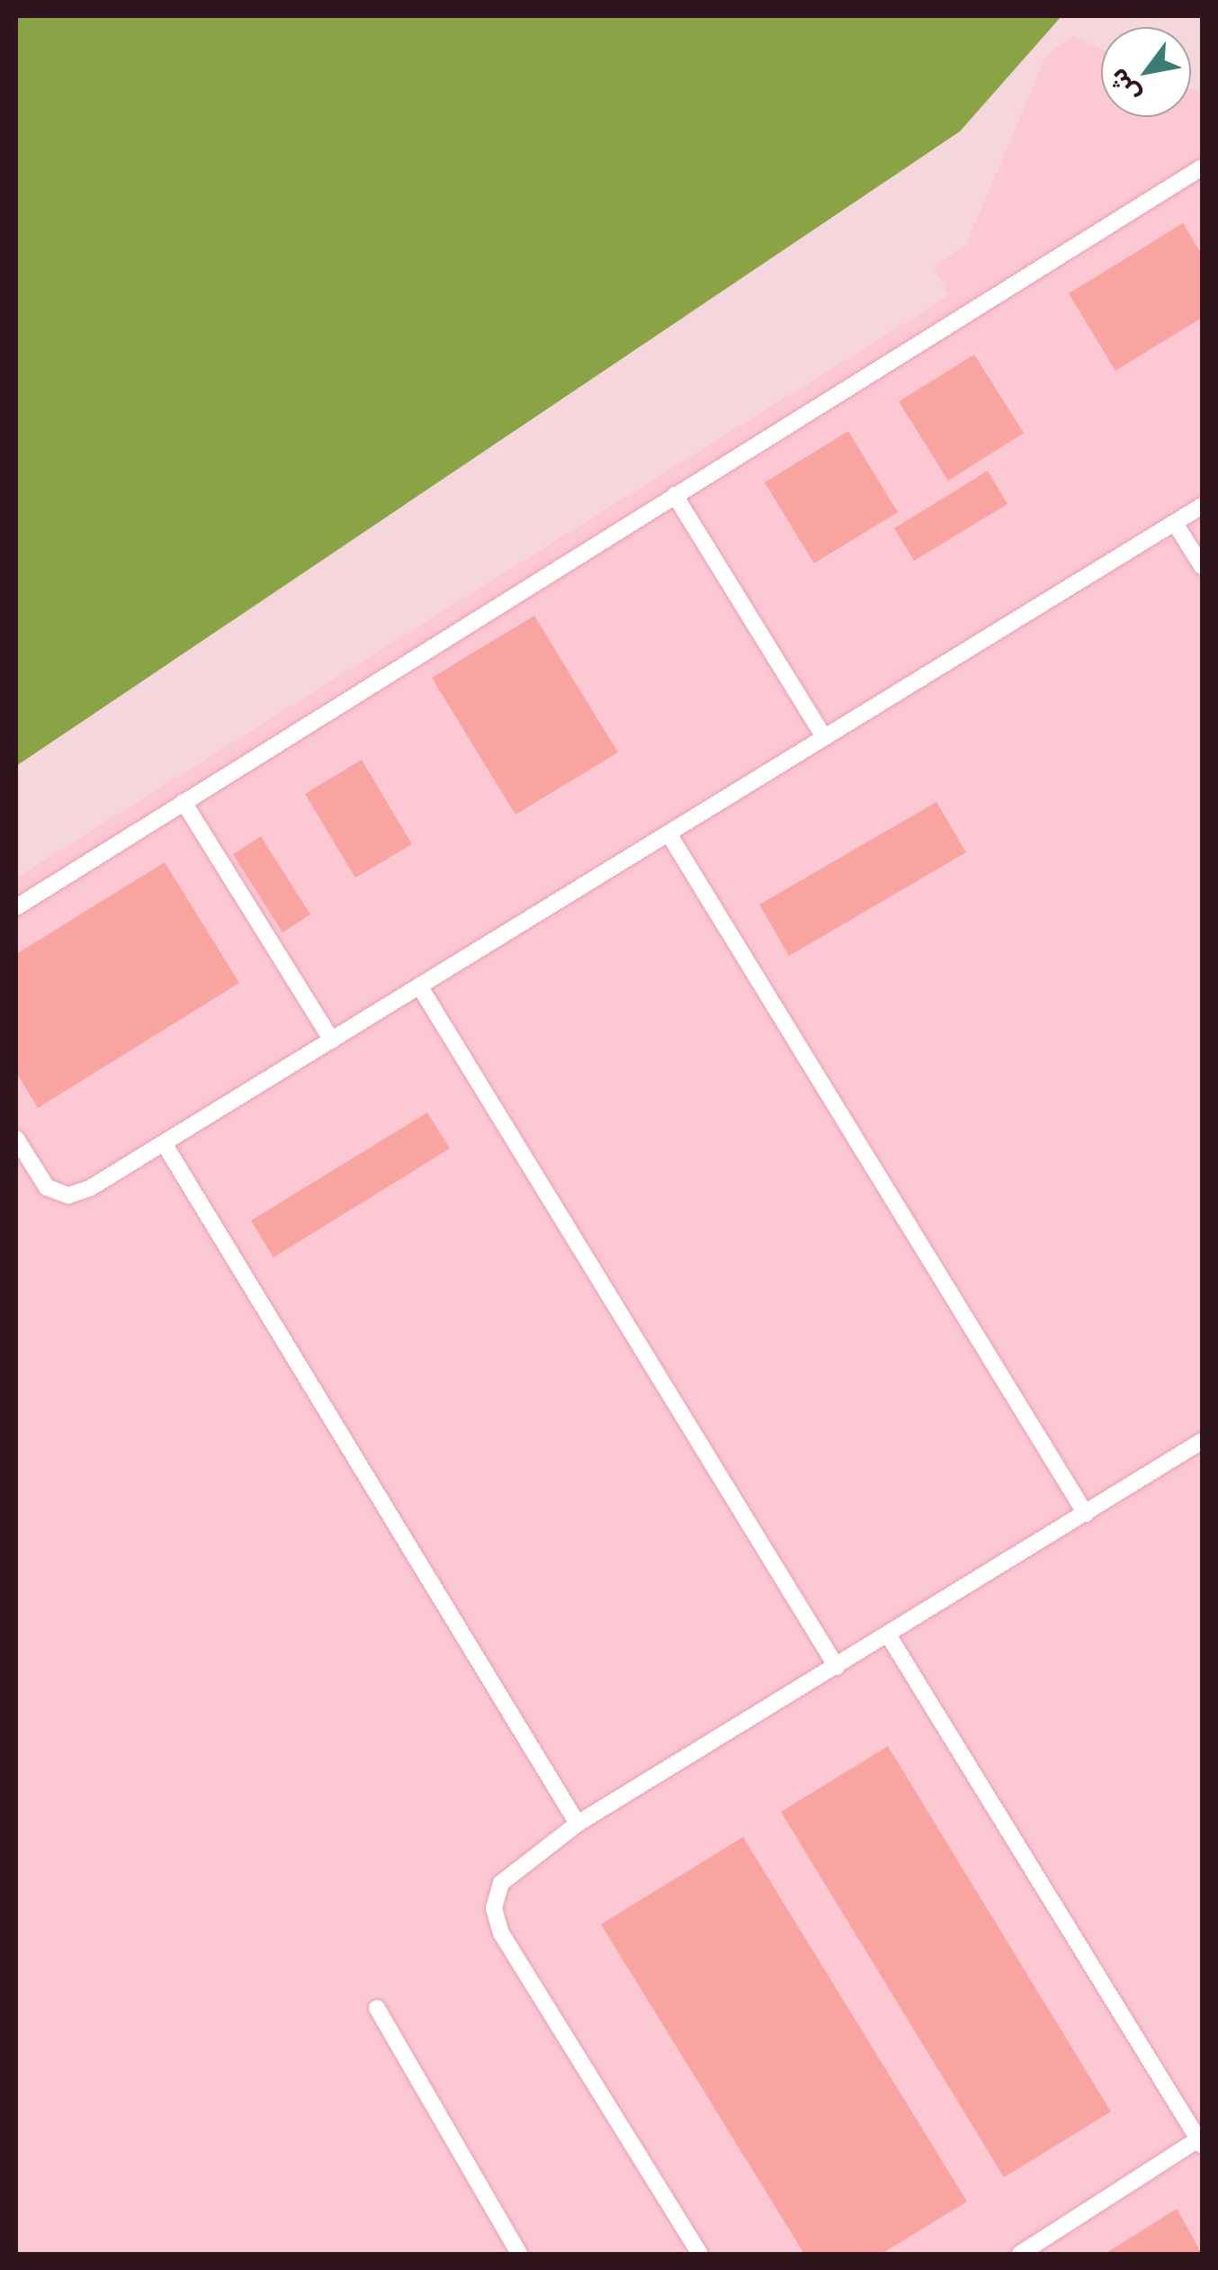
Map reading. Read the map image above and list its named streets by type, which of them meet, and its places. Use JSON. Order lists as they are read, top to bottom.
{
  "north": "bottom left"
}
